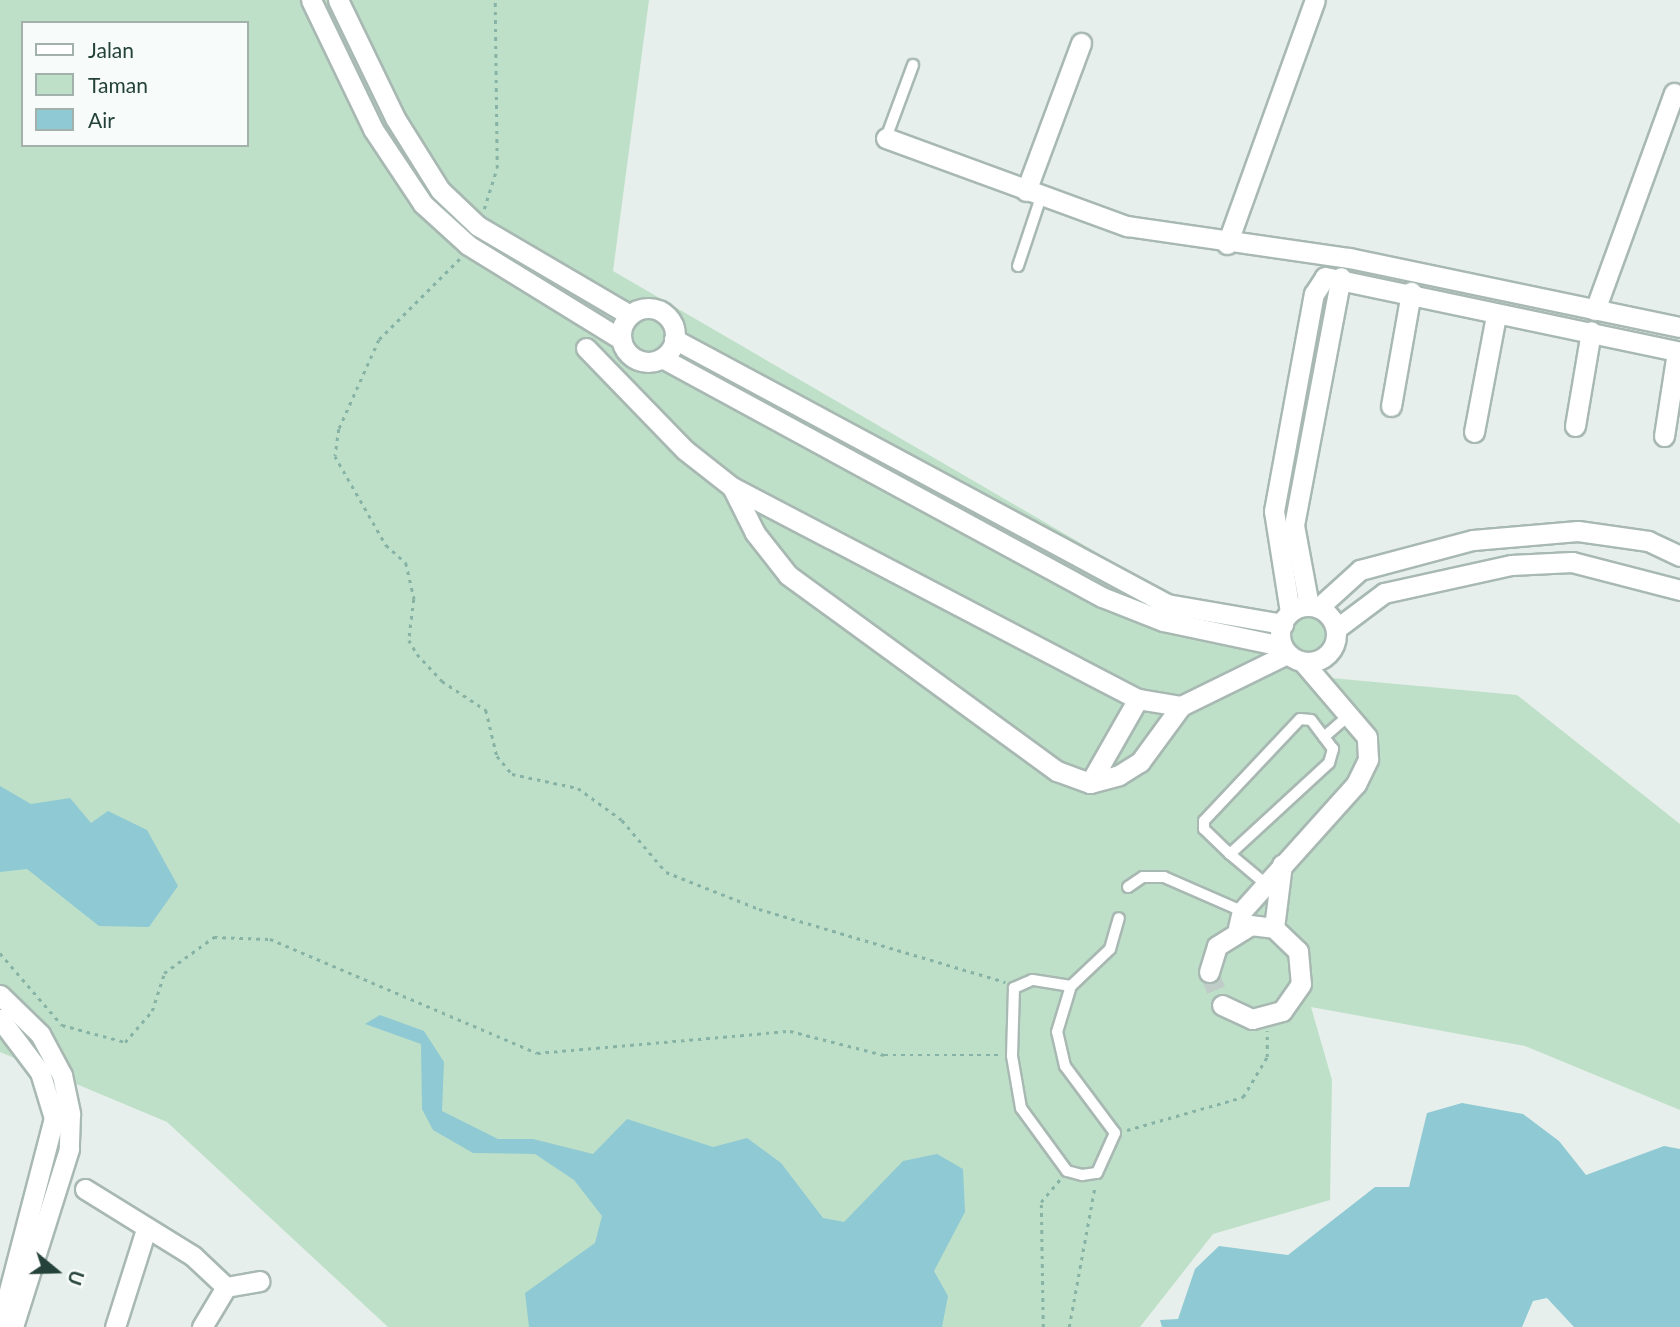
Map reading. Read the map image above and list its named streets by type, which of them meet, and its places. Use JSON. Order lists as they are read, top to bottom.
{
  "legend": ["Jalan", "Taman", "Air"],
  "north": "right"
}
